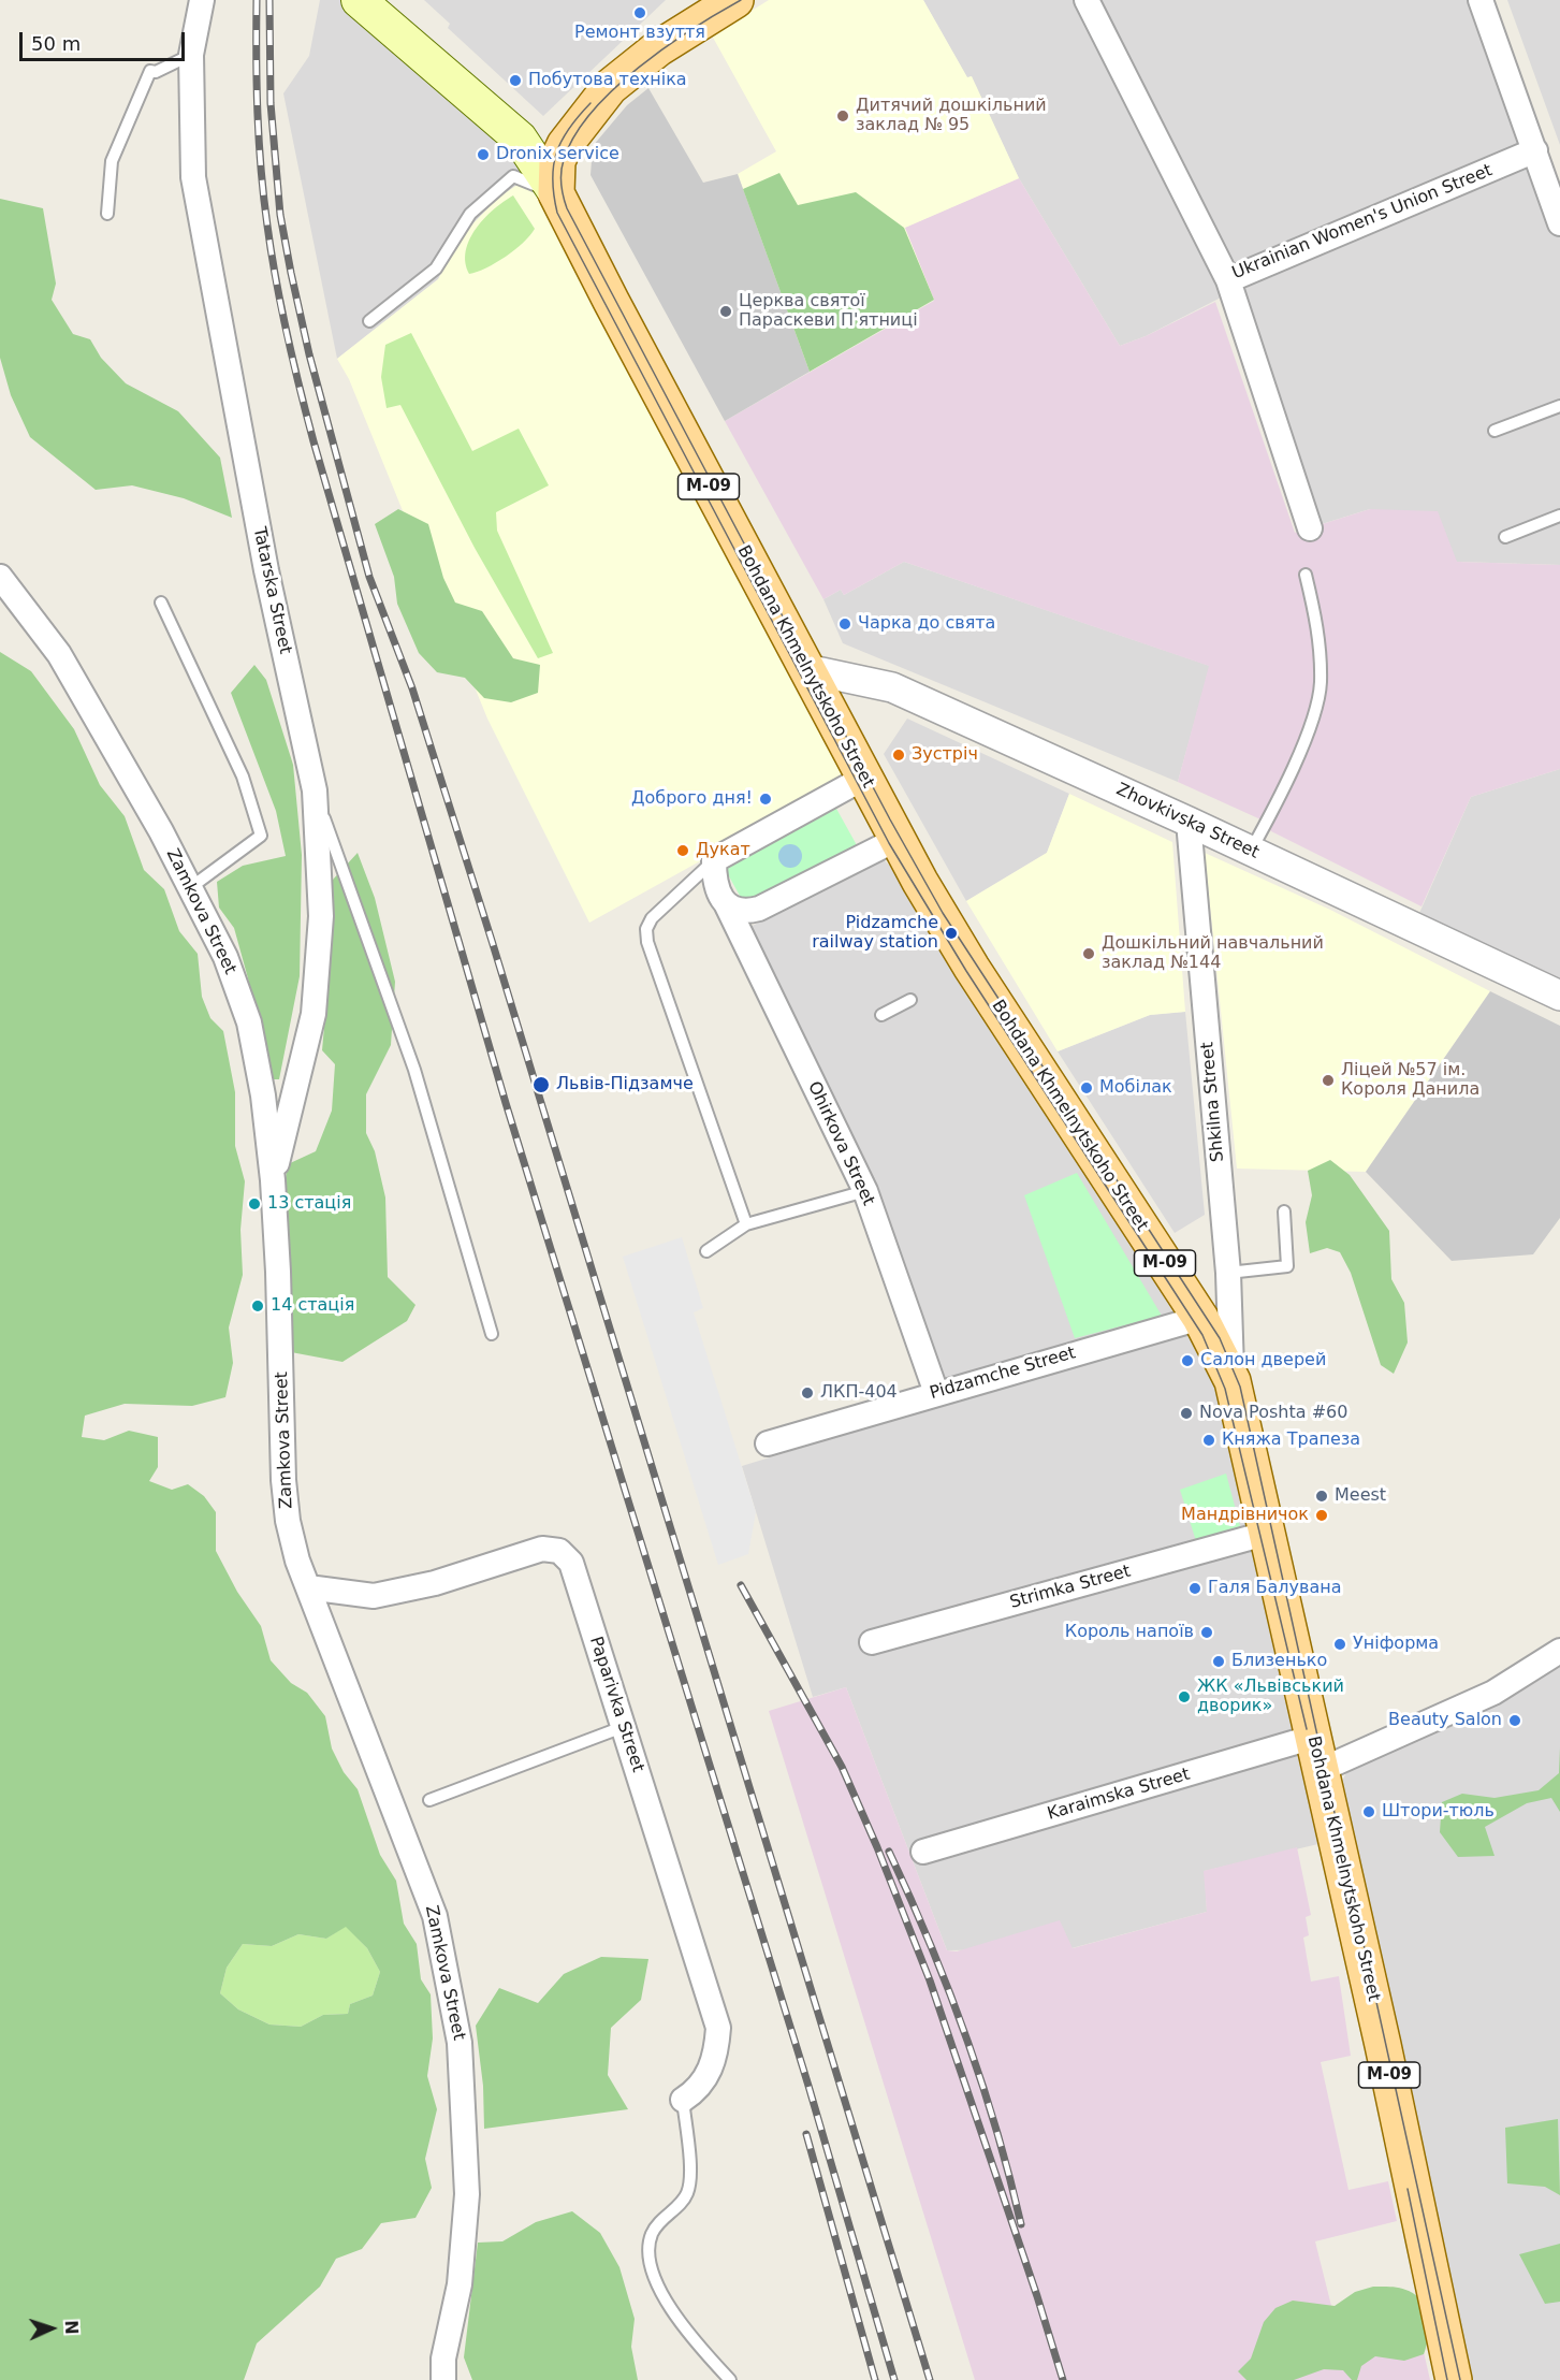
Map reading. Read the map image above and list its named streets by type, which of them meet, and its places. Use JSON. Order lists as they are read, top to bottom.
{
  "streets": {
    "main road": ["М-09", "Bohdana Khmelnytskoho Street"],
    "street": [
      "Ukrainian Women's Union Street",
      "Tatarska Street",
      "Zhovkivska Street",
      "Zamkova Street",
      "Shkilna Street",
      "Ohirkova Street",
      "Pidzamche Street",
      "Strimka Street",
      "Paparivka Street",
      "Karaimska Street"
    ]
  },
  "crossings": [
    ["М-09", "Bohdana Khmelnytskoho Street"],
    ["Tatarska Street", "Zamkova Street"],
    ["Bohdana Khmelnytskoho Street", "Zhovkivska Street"],
    ["Bohdana Khmelnytskoho Street", "Shkilna Street"],
    ["Bohdana Khmelnytskoho Street", "Pidzamche Street"],
    ["Bohdana Khmelnytskoho Street", "Strimka Street"],
    ["Bohdana Khmelnytskoho Street", "Karaimska Street"],
    ["Zhovkivska Street", "Shkilna Street"],
    ["Zamkova Street", "Paparivka Street"],
    ["Ohirkova Street", "Pidzamche Street"]
  ],
  "places": [
    "Ремонт взуття",
    "Побутова техніка",
    "Дитячий дошкільний заклад № 95",
    "Dronix service",
    "Церква святої Параскеви П'ятниці",
    "Чарка до святa",
    "Зустріч",
    "Доброго дня!",
    "Дукат",
    "Pidzamche railway station",
    "Дошкільний навчальний заклад №144",
    "Ліцей №57 ім. Короля Данила",
    "Львів-Підзамче",
    "Мобілак",
    "13 стація",
    "14 стація",
    "Салон дверей",
    "ЛКП-404",
    "Nova Poshta #60",
    "Княжа Трапеза",
    "Meest",
    "Мандрівничок",
    "Галя Балувана",
    "Король напоїв",
    "Уніформа",
    "Близенько",
    "ЖК «Львівський дворик»",
    "Beauty Salon",
    "Штори-тюль"
  ],
  "scale_bar": "50 m",
  "north": "right"
}
